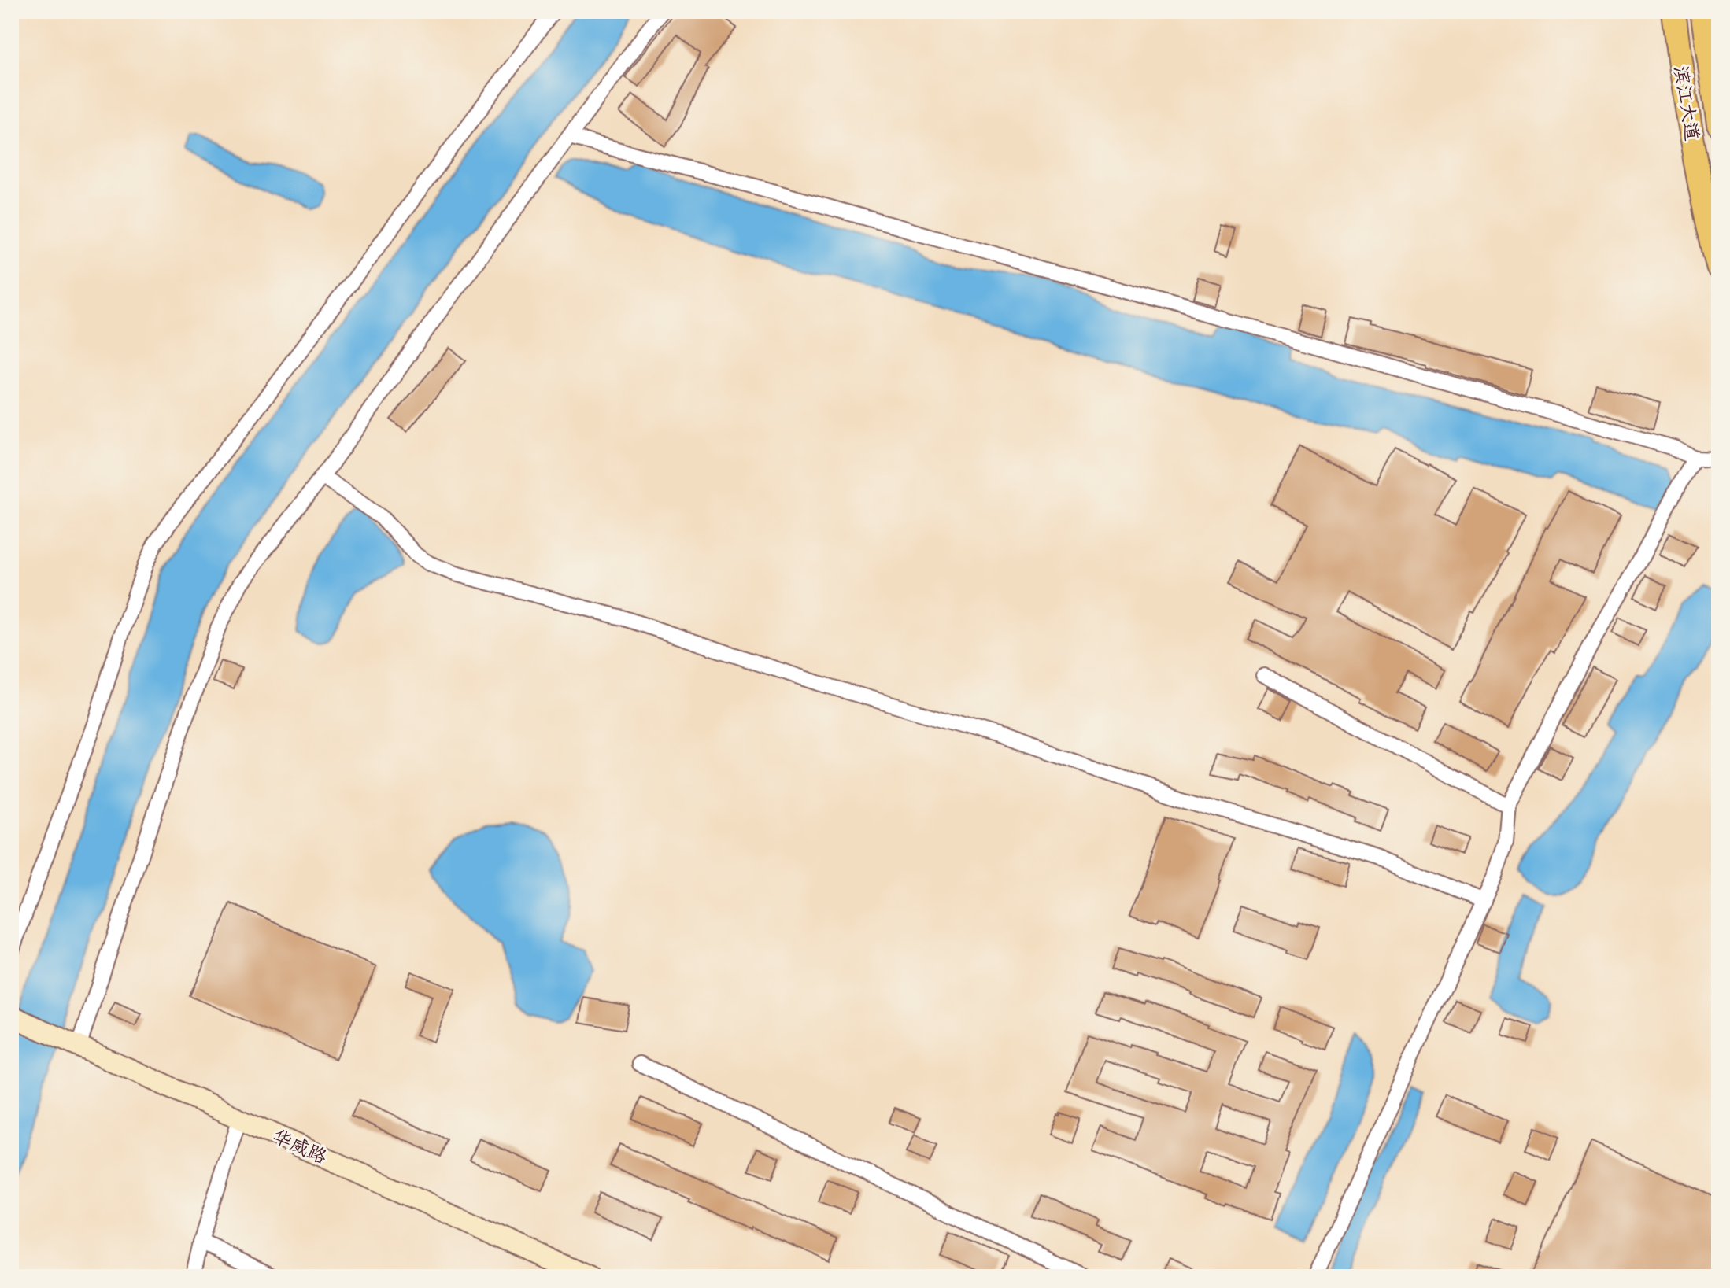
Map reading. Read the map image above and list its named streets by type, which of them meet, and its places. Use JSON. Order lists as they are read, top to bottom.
{
  "streets": {
    "main road": ["滨江大道", "华威路"]
  }
}
